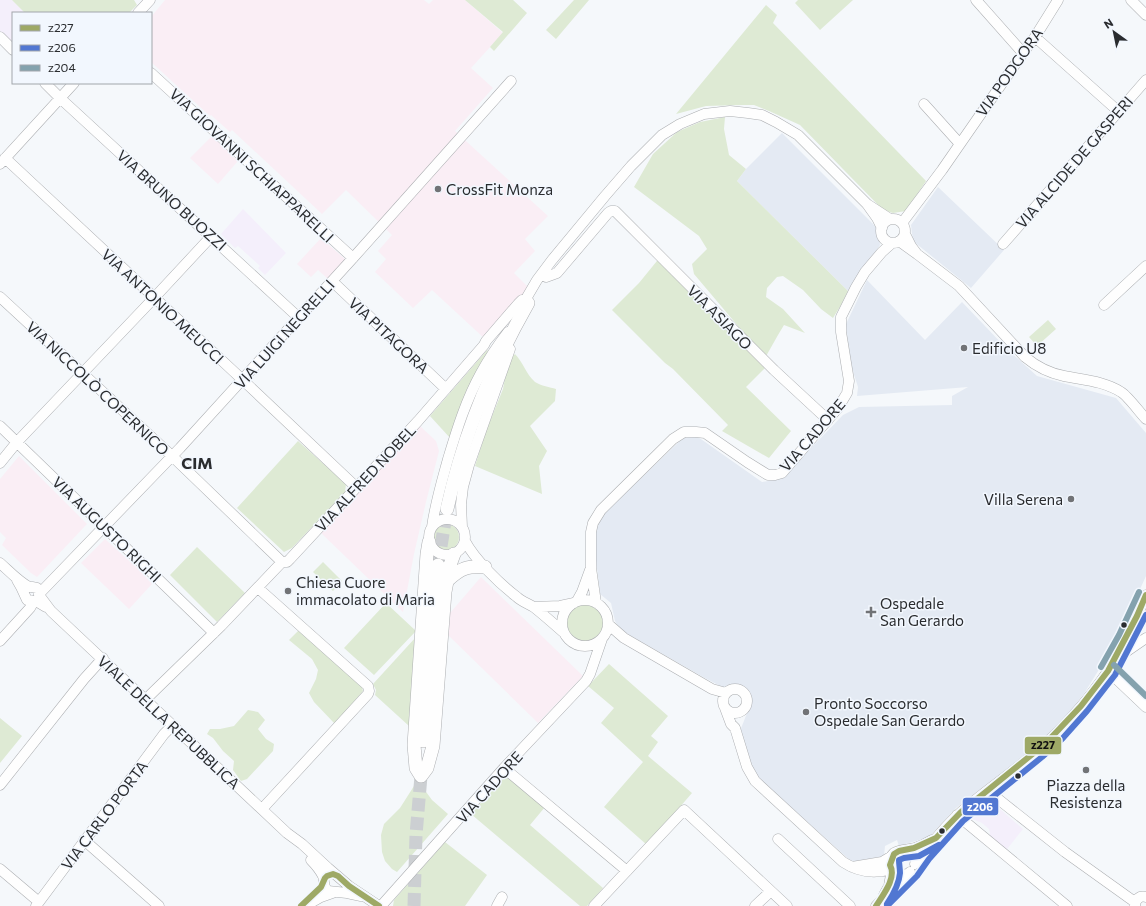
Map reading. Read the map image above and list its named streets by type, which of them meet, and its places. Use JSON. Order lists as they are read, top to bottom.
{
  "streets": {
    "street": [
      "VIA PODGORA",
      "VIA ALCIDE DE GASPERI",
      "VIA GIOVANNI SCHIAPPARELLI",
      "VIA BRUNO BUOZZI",
      "VIA ANTONIO MEUCCI",
      "VIA ASIAGO",
      "VIA LUIGI NEGRELLI",
      "VIA PITAGORA",
      "VIA NICCOLÒ COPERNICO",
      "VIA CADORE",
      "VIA ALFRED NOBEL",
      "VIA AUGUSTO RIGHI",
      "VIALE DELLA REPUBBLICA",
      "VIA CARLO PORTA"
    ]
  },
  "crossings": [
    ["VIA PODGORA", "VIA CADORE"],
    ["VIA GIOVANNI SCHIAPPARELLI", "VIA LUIGI NEGRELLI"],
    ["VIA BRUNO BUOZZI", "VIA LUIGI NEGRELLI"],
    ["VIA ANTONIO MEUCCI", "VIA LUIGI NEGRELLI"],
    ["VIA ANTONIO MEUCCI", "VIA ALFRED NOBEL"],
    ["VIA ASIAGO", "VIA CADORE"],
    ["VIA ASIAGO", "VIA ALFRED NOBEL"],
    ["VIA LUIGI NEGRELLI", "VIA PITAGORA"],
    ["VIA LUIGI NEGRELLI", "VIA NICCOLÒ COPERNICO"],
    ["VIA LUIGI NEGRELLI", "VIA AUGUSTO RIGHI"],
    ["VIA LUIGI NEGRELLI", "VIALE DELLA REPUBBLICA"],
    ["VIA PITAGORA", "VIA ALFRED NOBEL"],
    ["VIA NICCOLÒ COPERNICO", "VIA ALFRED NOBEL"],
    ["VIA CADORE", "VIALE DELLA REPUBBLICA"],
    ["VIA ALFRED NOBEL", "VIA AUGUSTO RIGHI"],
    ["VIA ALFRED NOBEL", "VIALE DELLA REPUBBLICA"],
    ["VIALE DELLA REPUBBLICA", "VIA CARLO PORTA"]
  ],
  "districts": ["CIM"],
  "places": {
    "other": [
      "CrossFit Monza",
      "Edificio U8",
      "Villa Serena",
      "Chiesa Cuore immacolato di Maria",
      "Pronto Soccorso Ospedale San Gerardo",
      "Piazza della Resistenza"
    ],
    "health": ["Ospedale San Gerardo"]
  },
  "lines": ["transit line z204", "transit line z227", "transit line z206"],
  "legend": ["z227", "z206", "z204"],
  "north": "top left"
}
